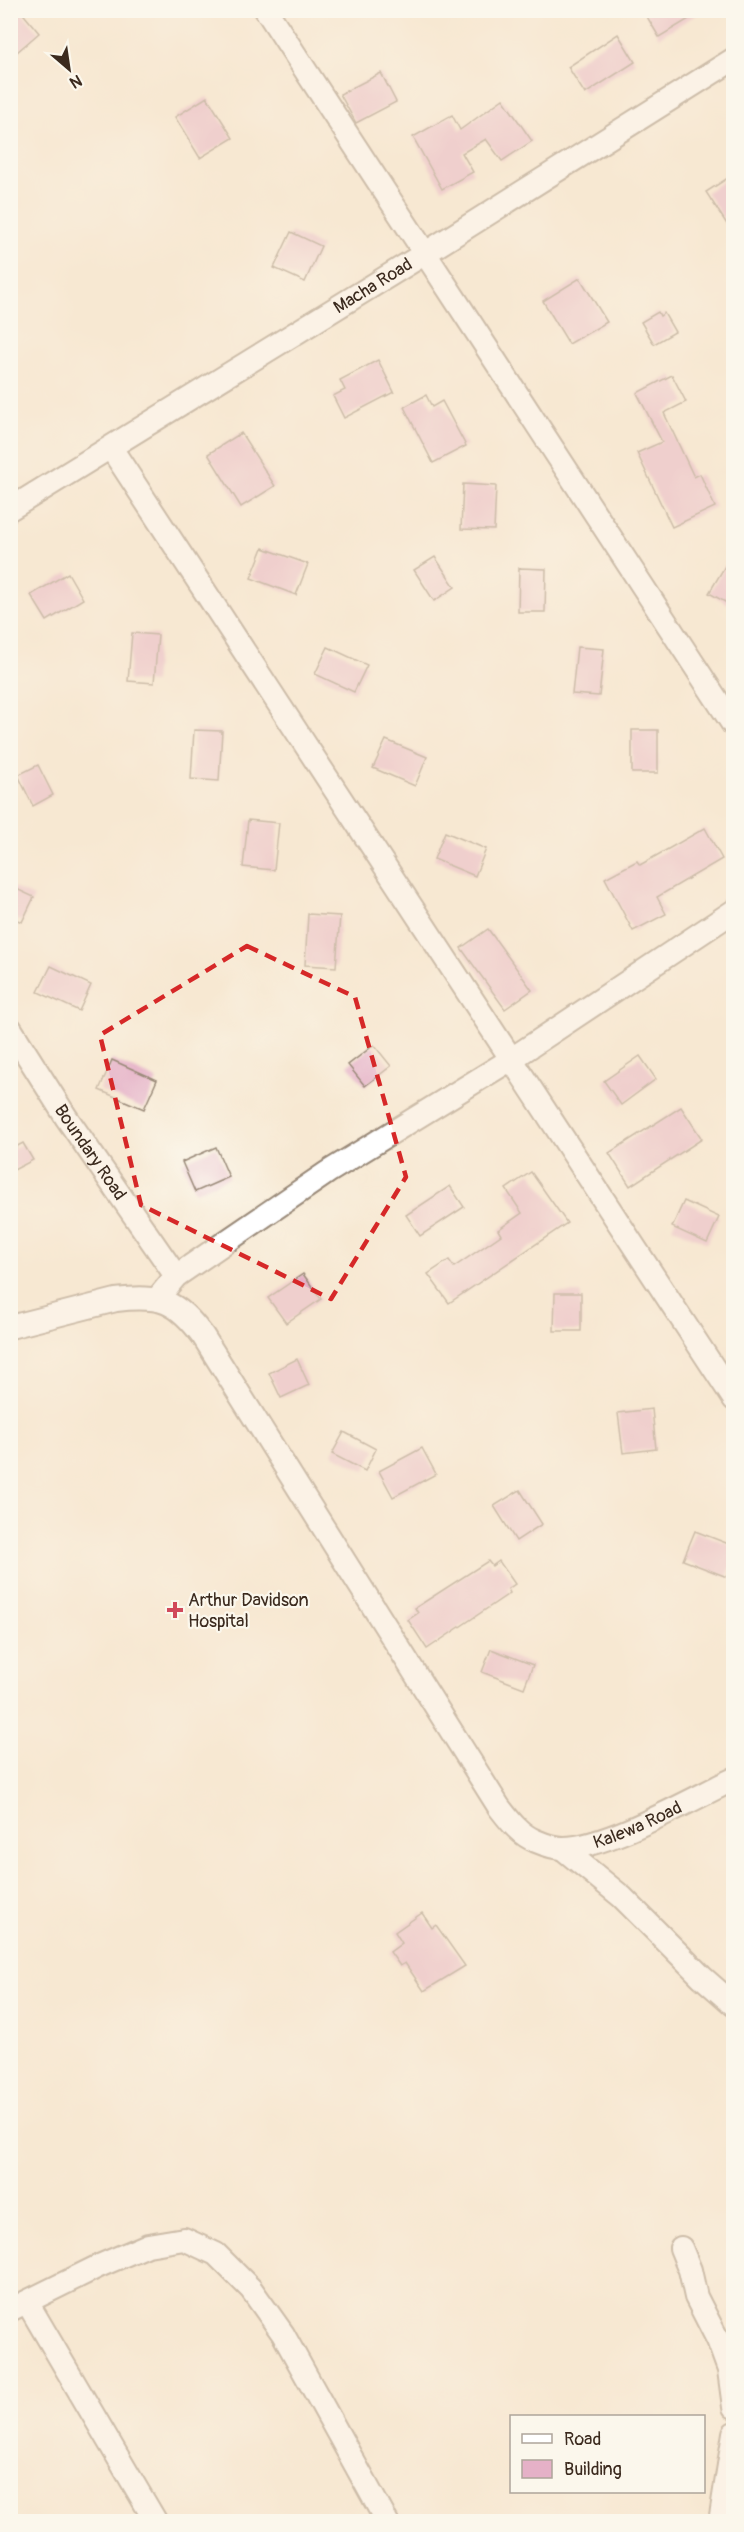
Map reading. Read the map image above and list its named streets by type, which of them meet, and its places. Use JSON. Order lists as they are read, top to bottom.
{
  "streets": {
    "street": ["Macha Road", "Boundary Road", "Kalewa Road"]
  },
  "places": {
    "health": ["Arthur Davidson Hospital"]
  },
  "legend": ["Road", "Building"],
  "north": "bottom right"
}
